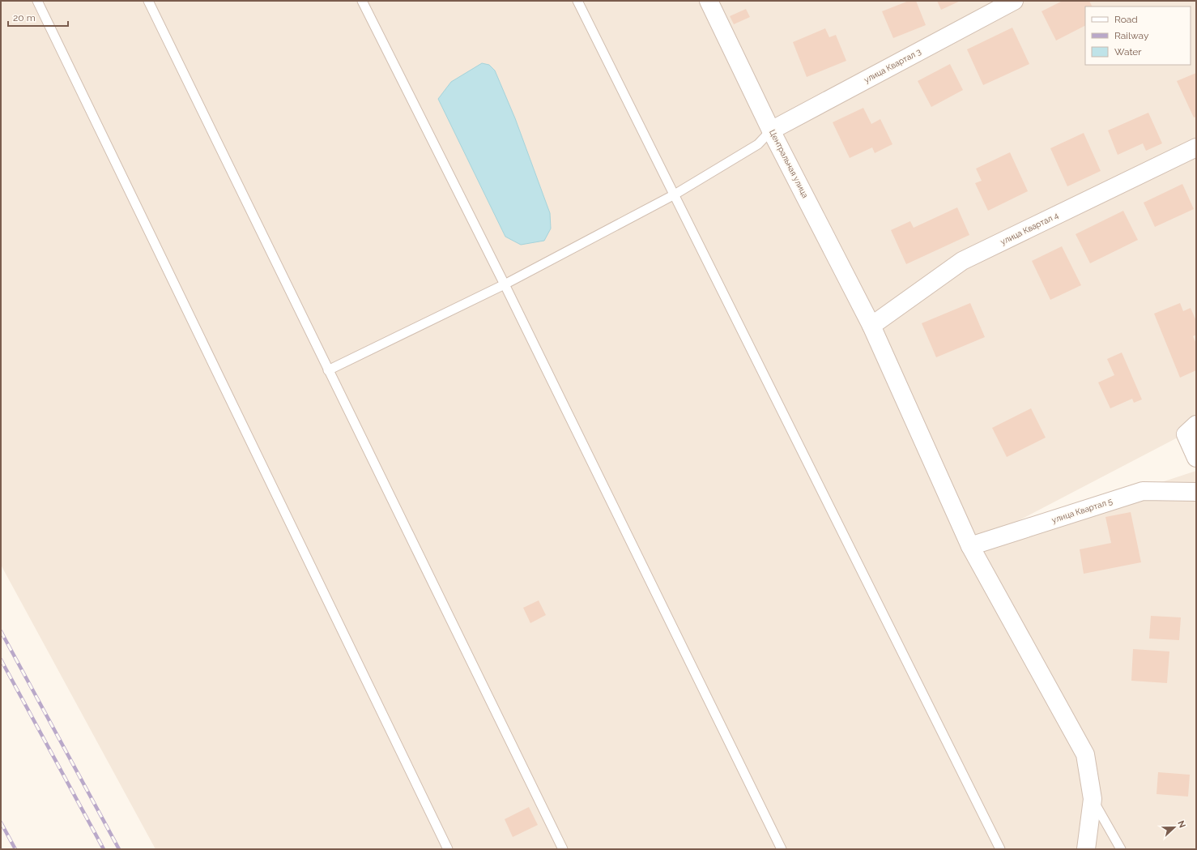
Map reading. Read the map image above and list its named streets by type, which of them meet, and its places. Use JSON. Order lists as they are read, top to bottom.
{
  "streets": {
    "street": [
      "улица Квартал 3",
      "Центральная улица",
      "улица Квартал 4",
      "улица Квартал 5"
    ]
  },
  "crossings": [
    ["улица Квартал 3", "Центральная улица"],
    ["Центральная улица", "улица Квартал 4"],
    ["Центральная улица", "улица Квартал 5"]
  ],
  "legend": ["Road", "Railway", "Water"],
  "scale_bar": "20 m",
  "north": "right"
}
